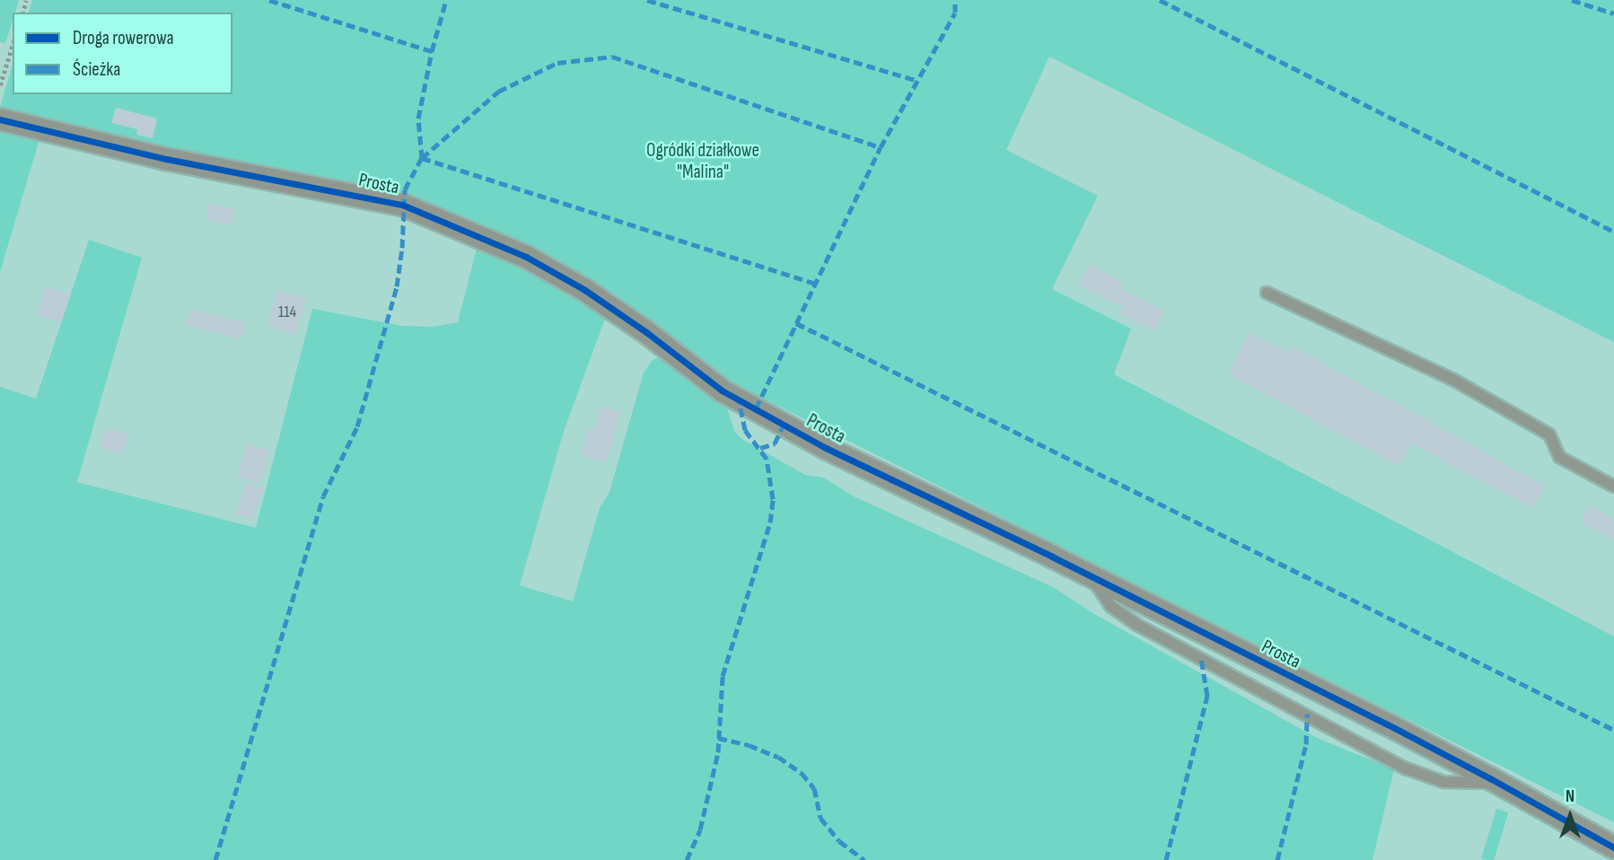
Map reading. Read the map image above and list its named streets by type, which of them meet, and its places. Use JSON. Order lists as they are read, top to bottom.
{
  "streets": {
    "street": ["Prosta"]
  },
  "parks": ["Ogródki działkowe \"Malina\""],
  "house_numbers": ["114"],
  "legend": ["Droga rowerowa", "Ścieżka"],
  "north": "top"
}
